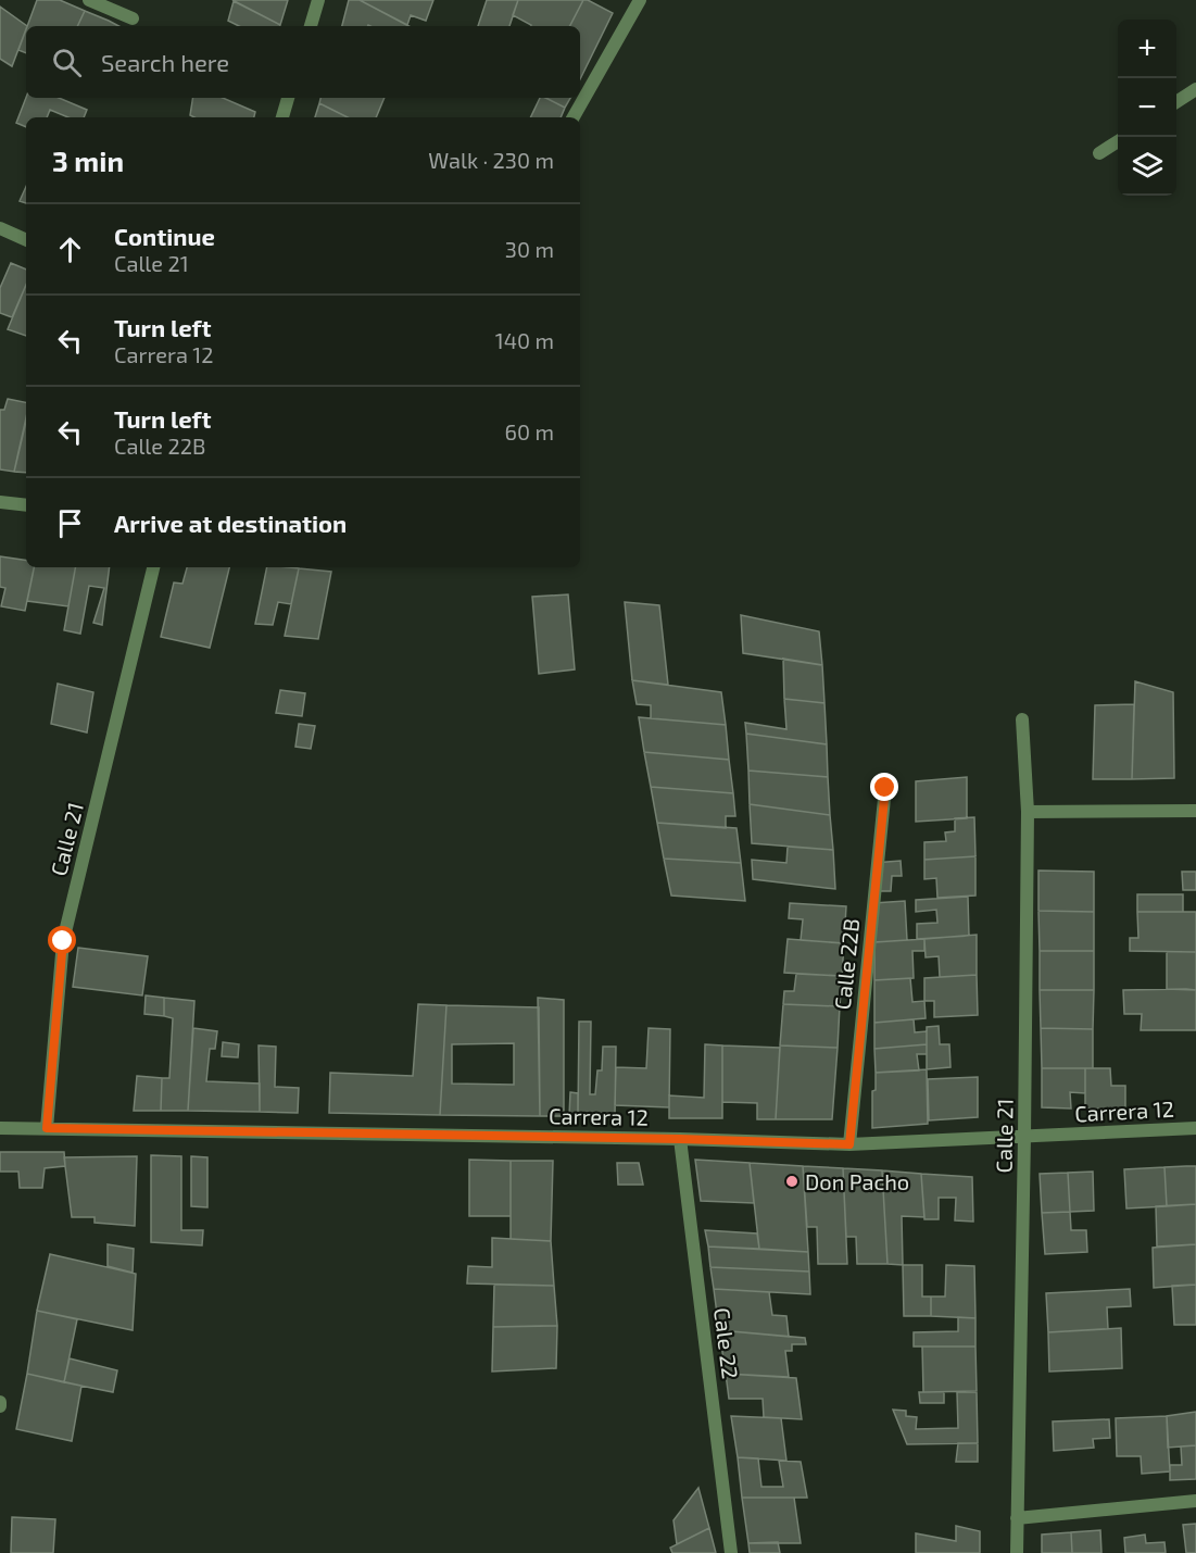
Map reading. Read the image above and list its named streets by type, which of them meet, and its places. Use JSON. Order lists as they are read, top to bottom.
{
  "streets": {
    "street": [
      "Calle 21",
      "Calle 22B",
      "Carrera 12",
      "Cale 22"
    ]
  },
  "crossings": [
    ["Calle 21", "Carrera 12"],
    ["Calle 22B", "Carrera 12"],
    ["Carrera 12", "Cale 22"]
  ],
  "places": ["Don Pacho"],
  "page": {
    "map_buttons": ["+", "−"],
    "search": "Search here",
    "heading": ["3 min", "Walk · 230 m"],
    "list": [
      ["Continue", "Calle 21", "30 m"],
      ["Turn left", "Carrera 12", "140 m"],
      ["Turn left", "Calle 22B", "60 m"],
      "Arrive at destination"
    ]
  }
}
